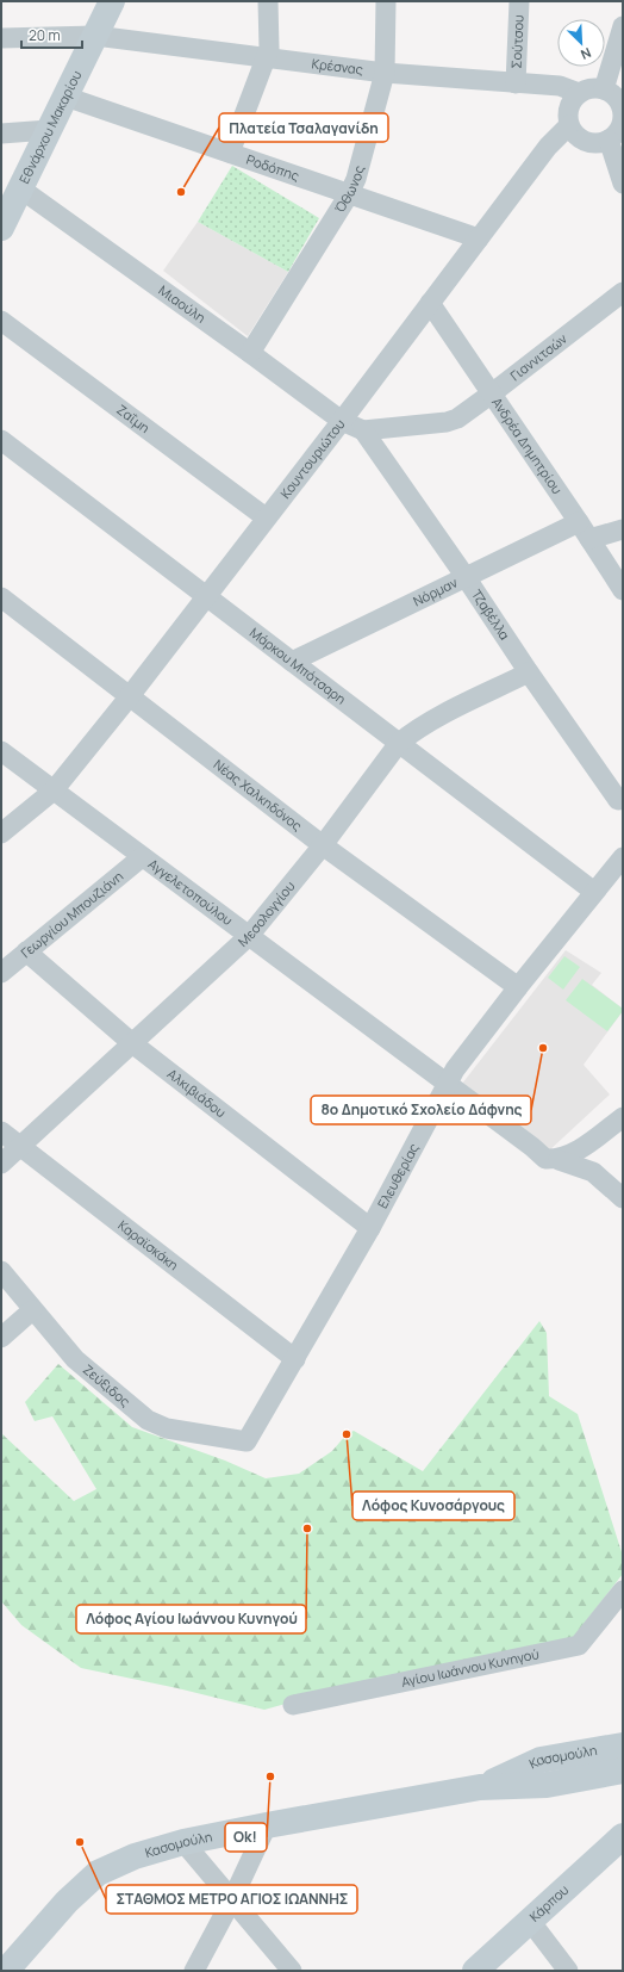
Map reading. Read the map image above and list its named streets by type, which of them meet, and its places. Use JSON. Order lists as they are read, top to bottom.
{
  "streets": {
    "main road": ["Εθνάρχου Μακαρίου", "Κασομούλη", "Κάρπου"],
    "street": [
      "Σούτσου",
      "Κρέσνας",
      "Ροδόπης",
      "Όθωνος",
      "Μιαούλη",
      "Γιαννιτσών",
      "Ζαΐμη",
      "Ανδρέα Δημητρίου",
      "Κουντουριώτου",
      "Νόρμαν",
      "Τζαβέλλα",
      "Μάρκου Μπότσαρη",
      "Νέας Χαλκηδόνος",
      "Αγγελετοπούλου",
      "Μεσολογγίου",
      "Γεωργίου Μπουζιάνη",
      "Αλκιβιάδου",
      "Ελευθερίας",
      "Καραϊσκάκη",
      "Ζεύξιδος",
      "Αγίου Ιωάννου Κυνηγού"
    ]
  },
  "crossings": [
    ["Σούτσου", "Κρέσνας"],
    ["Κρέσνας", "Εθνάρχου Μακαρίου"],
    ["Κρέσνας", "Όθωνος"],
    ["Κρέσνας", "Κουντουριώτου"],
    ["Εθνάρχου Μακαρίου", "Ροδόπης"],
    ["Εθνάρχου Μακαρίου", "Μιαούλη"],
    ["Ροδόπης", "Όθωνος"],
    ["Ροδόπης", "Κουντουριώτου"],
    ["Όθωνος", "Μιαούλη"],
    ["Μιαούλη", "Γιαννιτσών"],
    ["Μιαούλη", "Κουντουριώτου"],
    ["Γιαννιτσών", "Ανδρέα Δημητρίου"],
    ["Γιαννιτσών", "Κουντουριώτου"],
    ["Γιαννιτσών", "Τζαβέλλα"],
    ["Ζαΐμη", "Κουντουριώτου"],
    ["Ανδρέα Δημητρίου", "Κουντουριώτου"],
    ["Ανδρέα Δημητρίου", "Νόρμαν"],
    ["Κουντουριώτου", "Μάρκου Μπότσαρη"],
    ["Κουντουριώτου", "Νέας Χαλκηδόνος"],
    ["Κουντουριώτου", "Αγγελετοπούλου"],
    ["Νόρμαν", "Τζαβέλλα"],
    ["Νόρμαν", "Μάρκου Μπότσαρη"],
    ["Τζαβέλλα", "Μεσολογγίου"],
    ["Μάρκου Μπότσαρη", "Μεσολογγίου"],
    ["Μάρκου Μπότσαρη", "Ελευθερίας"],
    ["Νέας Χαλκηδόνος", "Μεσολογγίου"],
    ["Νέας Χαλκηδόνος", "Ελευθερίας"],
    ["Αγγελετοπούλου", "Μεσολογγίου"],
    ["Αγγελετοπούλου", "Γεωργίου Μπουζιάνη"],
    ["Αγγελετοπούλου", "Ελευθερίας"],
    ["Μεσολογγίου", "Αλκιβιάδου"],
    ["Μεσολογγίου", "Καραϊσκάκη"],
    ["Γεωργίου Μπουζιάνη", "Αλκιβιάδου"],
    ["Αλκιβιάδου", "Ελευθερίας"],
    ["Ελευθερίας", "Καραϊσκάκη"],
    ["Ελευθερίας", "Ζεύξιδος"]
  ],
  "places": [
    "Πλατεία Τσαλαγανίδη",
    "8ο Δημοτικό Σχολείο Δάφνης",
    "Λόφος Κυνοσάργους",
    "Λόφος Αγίου Ιωάννου Κυνηγού",
    "Ok!",
    "ΣΤΑΘΜΟΣ ΜΕΤΡΟ ΑΓΙΟΣ ΙΩΑΝΝΗΣ"
  ],
  "scale_bar": "20 m",
  "north": "bottom right"
}
